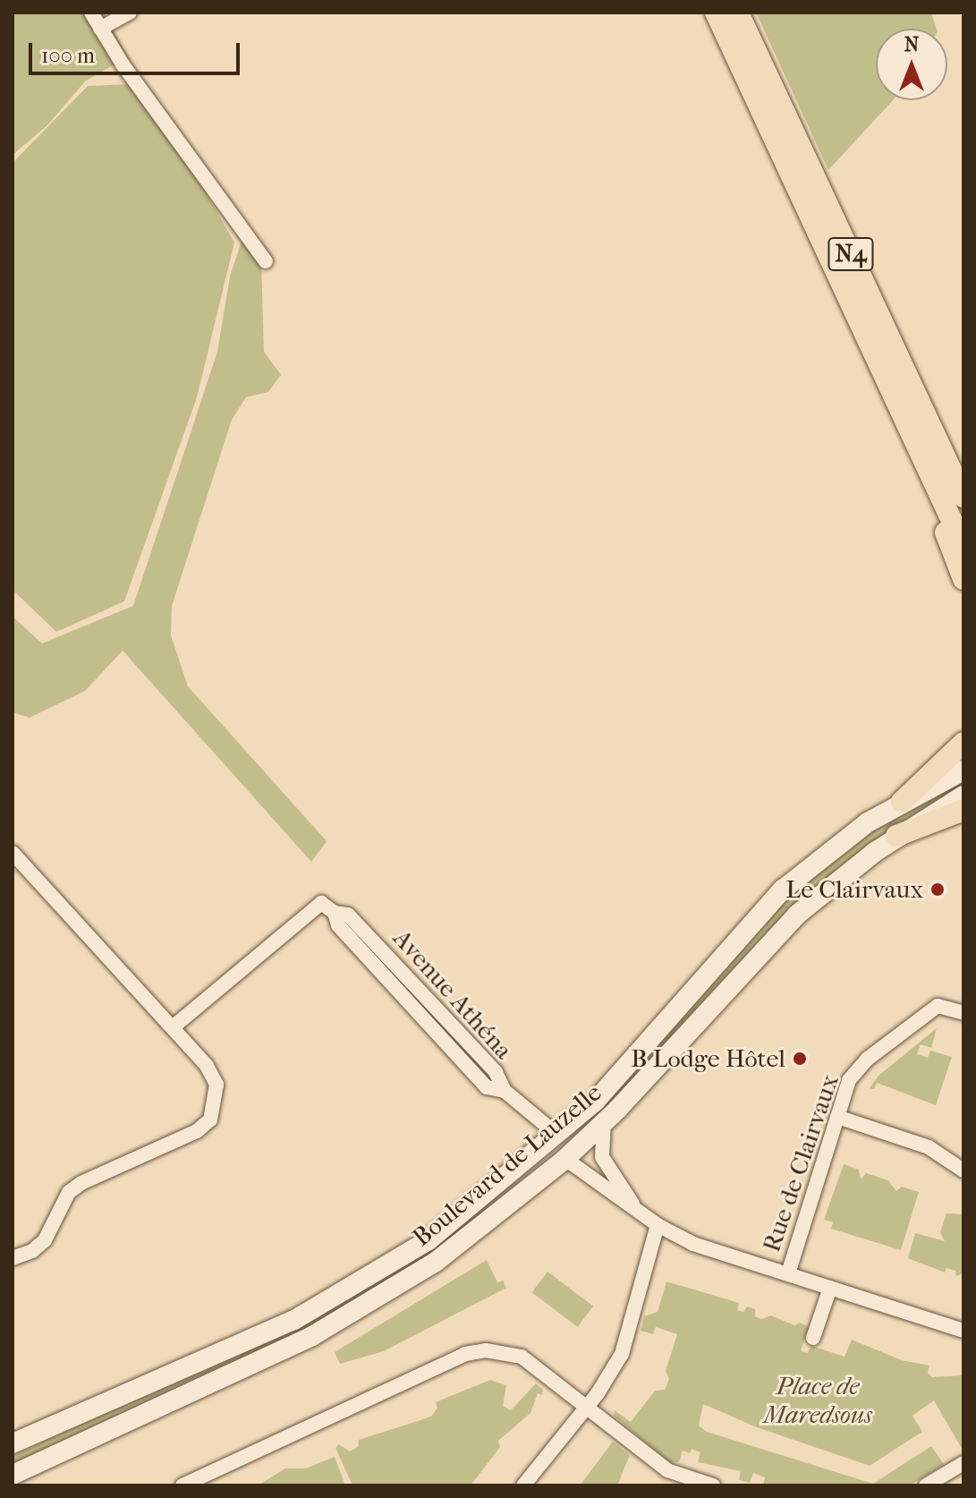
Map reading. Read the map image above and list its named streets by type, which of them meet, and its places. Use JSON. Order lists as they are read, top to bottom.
{
  "streets": {
    "main road": ["N4", "Boulevard de Lauzelle"],
    "street": ["Avenue Athéna", "Rue de Clairvaux"]
  },
  "crossings": [
    ["Avenue Athéna", "Boulevard de Lauzelle"]
  ],
  "parks": ["Place de Maredsous"],
  "places": ["Le Clairvaux", "B Lodge Hôtel"],
  "scale_bar": "100 m",
  "north": "top"
}
